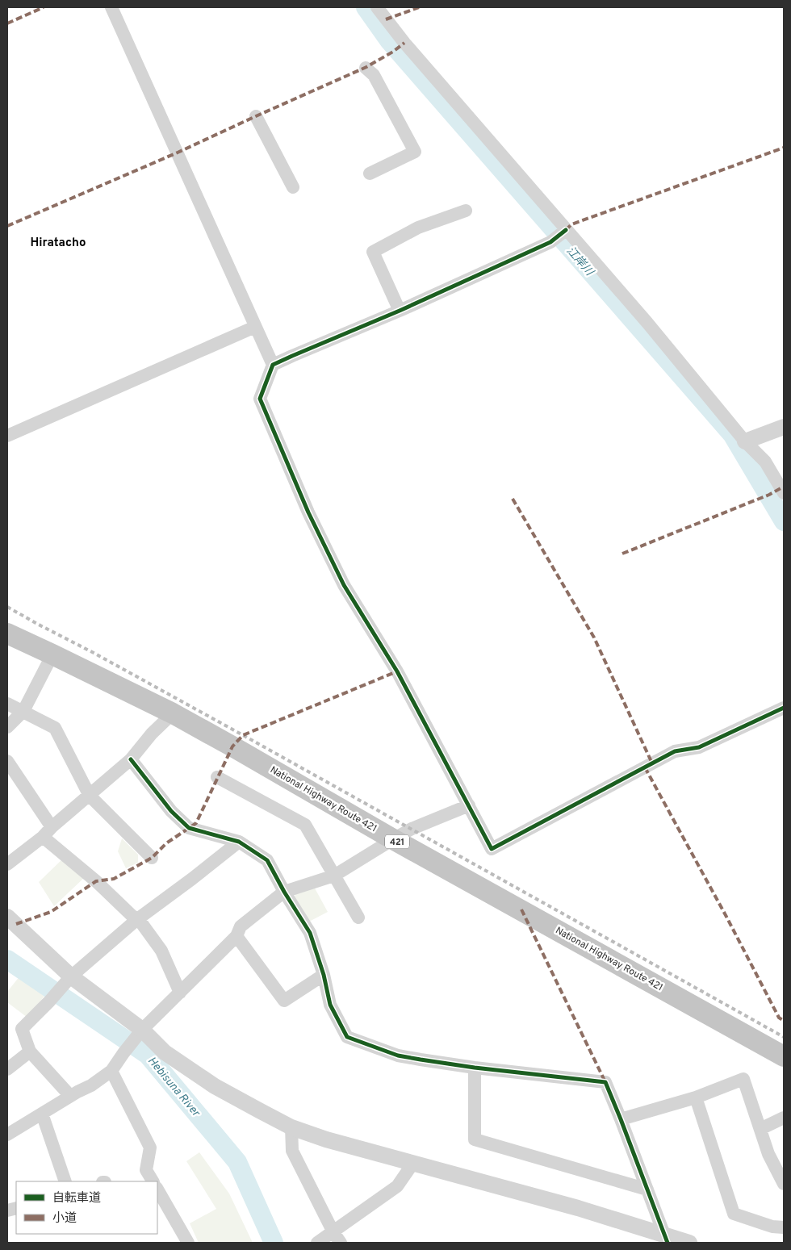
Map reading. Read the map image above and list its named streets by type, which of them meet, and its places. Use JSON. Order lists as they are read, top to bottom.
{
  "streets": {
    "highway": ["National Highway Route 421", "421"]
  },
  "districts": ["Hiratacho"],
  "water": ["江岸川", "Hebisuna River"],
  "legend": ["自転車道", "小道"]
}
